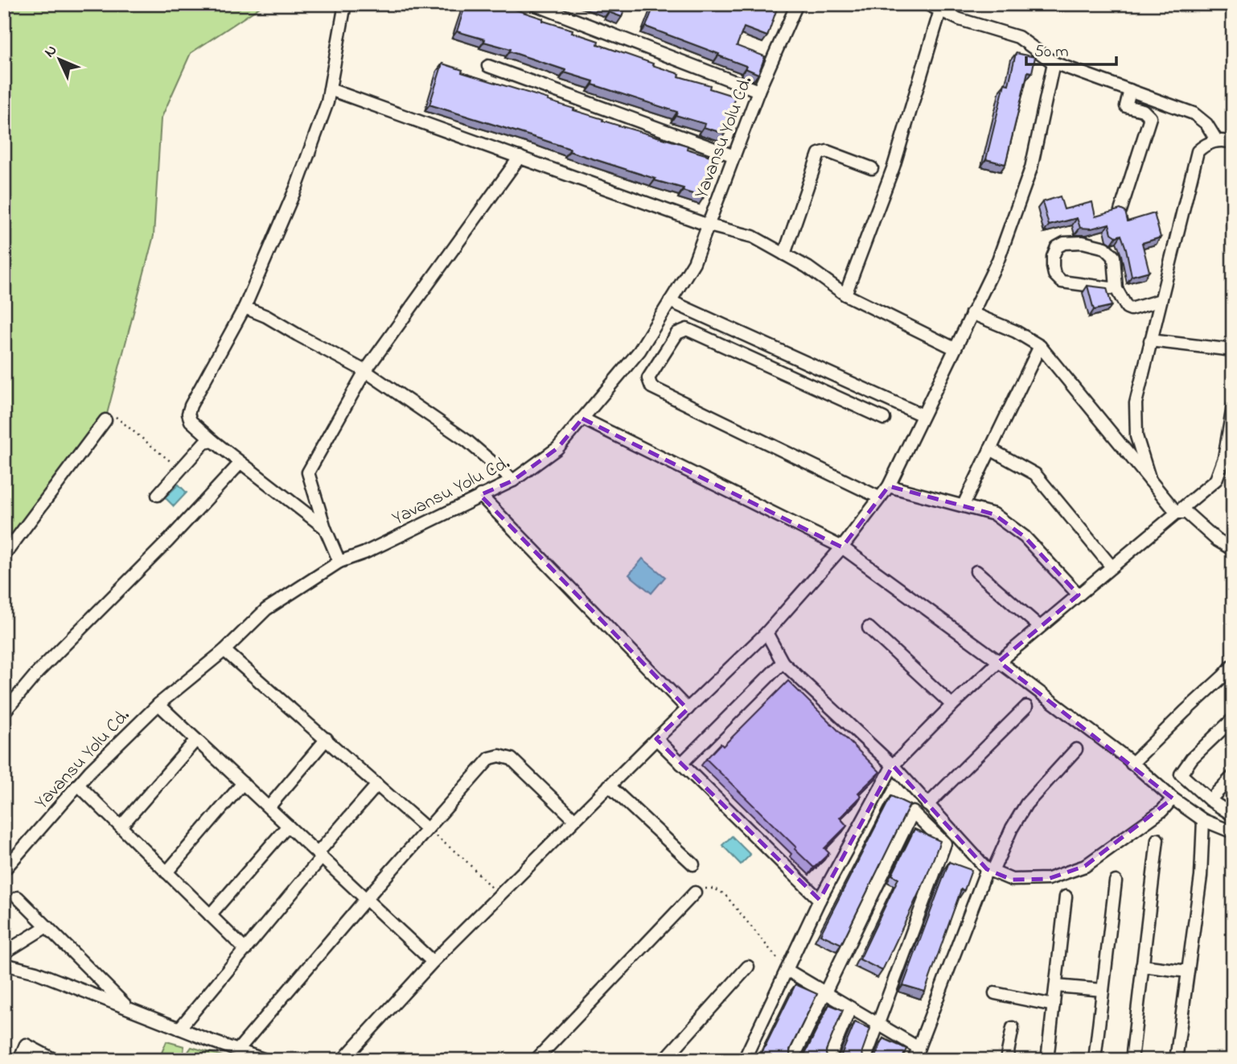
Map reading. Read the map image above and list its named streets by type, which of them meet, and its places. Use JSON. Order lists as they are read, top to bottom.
{
  "streets": {
    "street": ["Yavansu Yolu Cd."]
  },
  "scale_bar": "50 m",
  "north": "top left"
}
